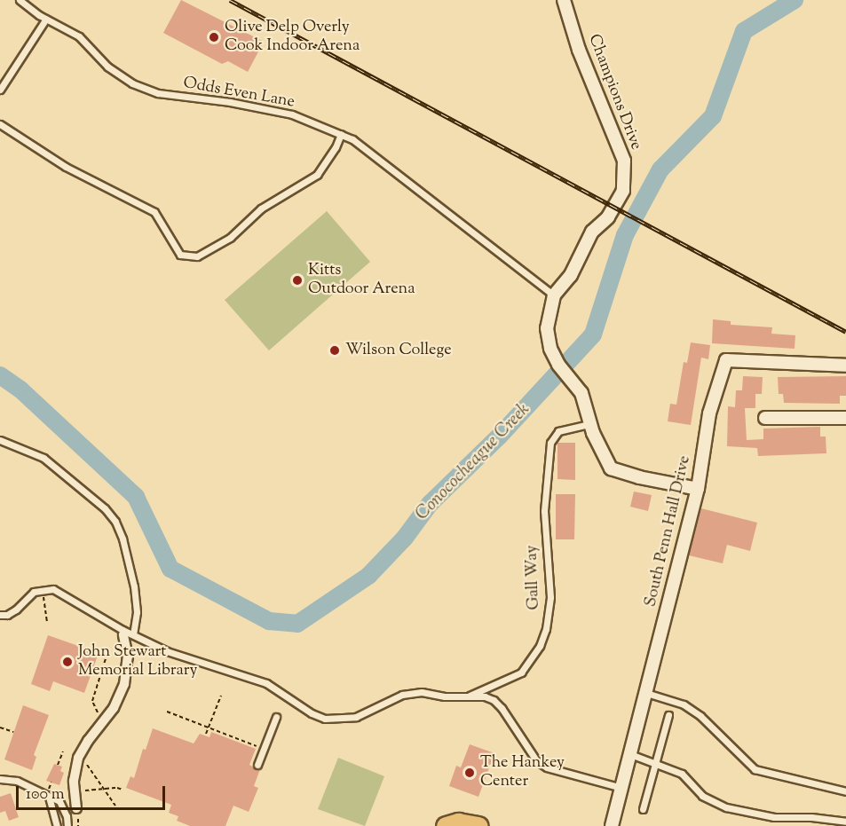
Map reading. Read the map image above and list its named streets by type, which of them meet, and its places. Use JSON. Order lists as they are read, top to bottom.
{
  "streets": {
    "street": ["Champions Drive", "South Penn Hall Drive"],
    "lane": ["Odds Even Lane", "Gall Way"]
  },
  "crossings": [
    ["Champions Drive", "Odds Even Lane"],
    ["Champions Drive", "Gall Way"]
  ],
  "water": ["Conococheague Creek"],
  "places": [
    "Olive Delp Overly Cook Indoor Arena",
    "Kitts Outdoor Arena",
    "Wilson College",
    "John Stewart Memorial Library",
    "The Hankey Center"
  ],
  "scale_bar": "100 m"
}
